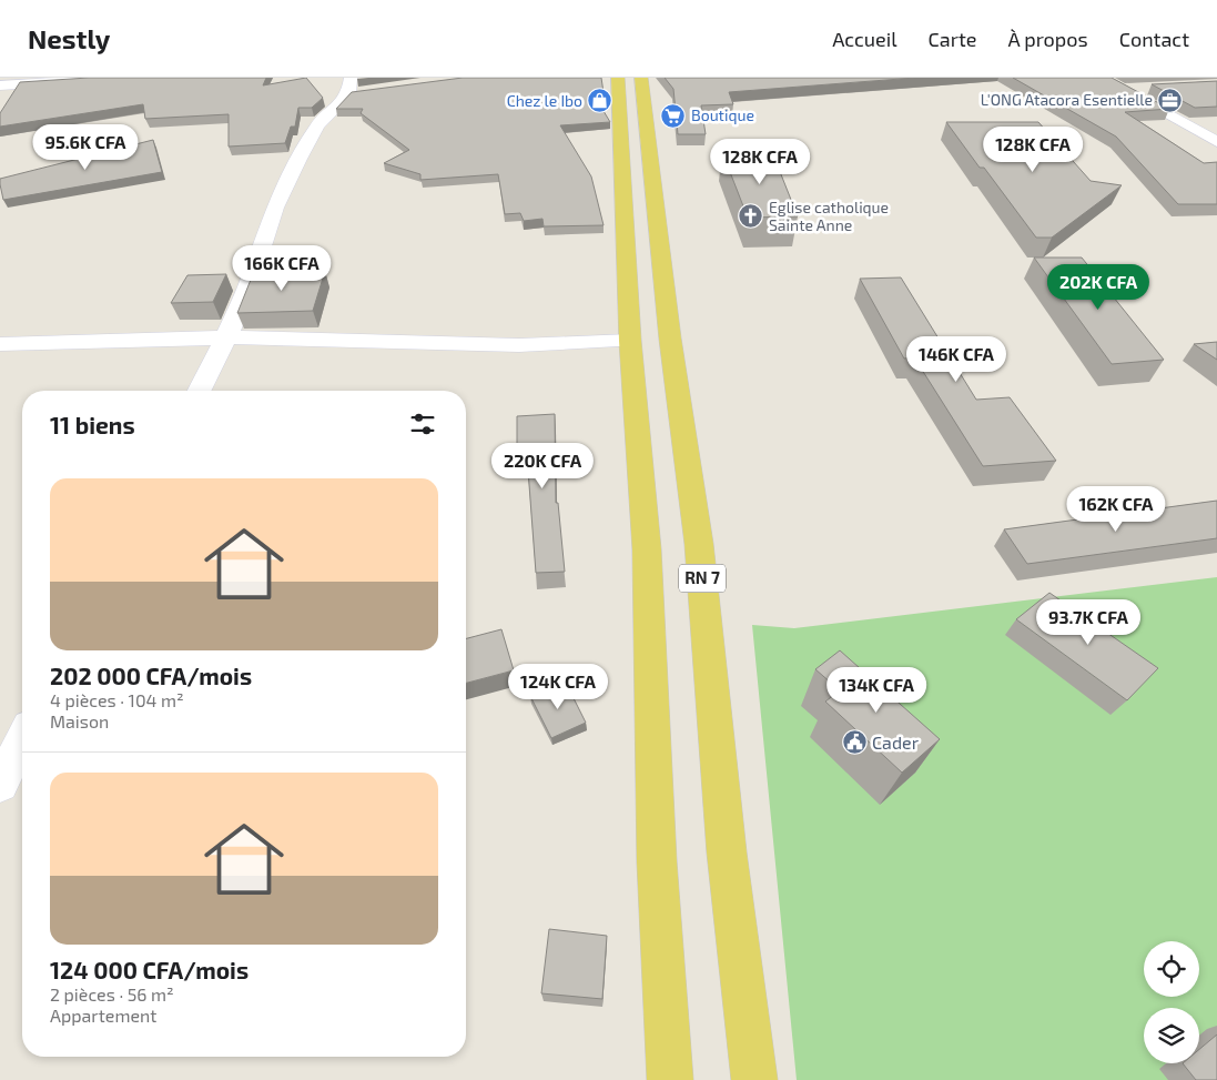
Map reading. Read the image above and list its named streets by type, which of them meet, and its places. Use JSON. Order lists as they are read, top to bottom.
{
  "streets": {
    "main road": ["RN 7"]
  },
  "places": {
    "office": ["L'ONG Atacora Esentielle"],
    "shop": ["Chez le Ibo"],
    "supermarket": ["Boutique"],
    "church": ["Eglise catholique Sainte Anne"],
    "public building": ["Cader"]
  },
  "page": {
    "header": "Nestly",
    "nav": [
      "Accueil",
      "Carte",
      "À propos",
      "Contact"
    ],
    "price": [
      "95.6K CFA",
      "128K CFA",
      "128K CFA",
      "166K CFA",
      "202K CFA",
      "146K CFA",
      "220K CFA",
      "162K CFA",
      "93.7K CFA",
      "124K CFA",
      "134K CFA"
    ],
    "heading": "11 biens",
    "list": [
      {
        "name": "202 000 CFA/mois",
        "note": "4 pièces · 104 m² · Maison"
      },
      {
        "name": "124 000 CFA/mois",
        "note": "2 pièces · 56 m² · Appartement"
      }
    ]
  }
}
